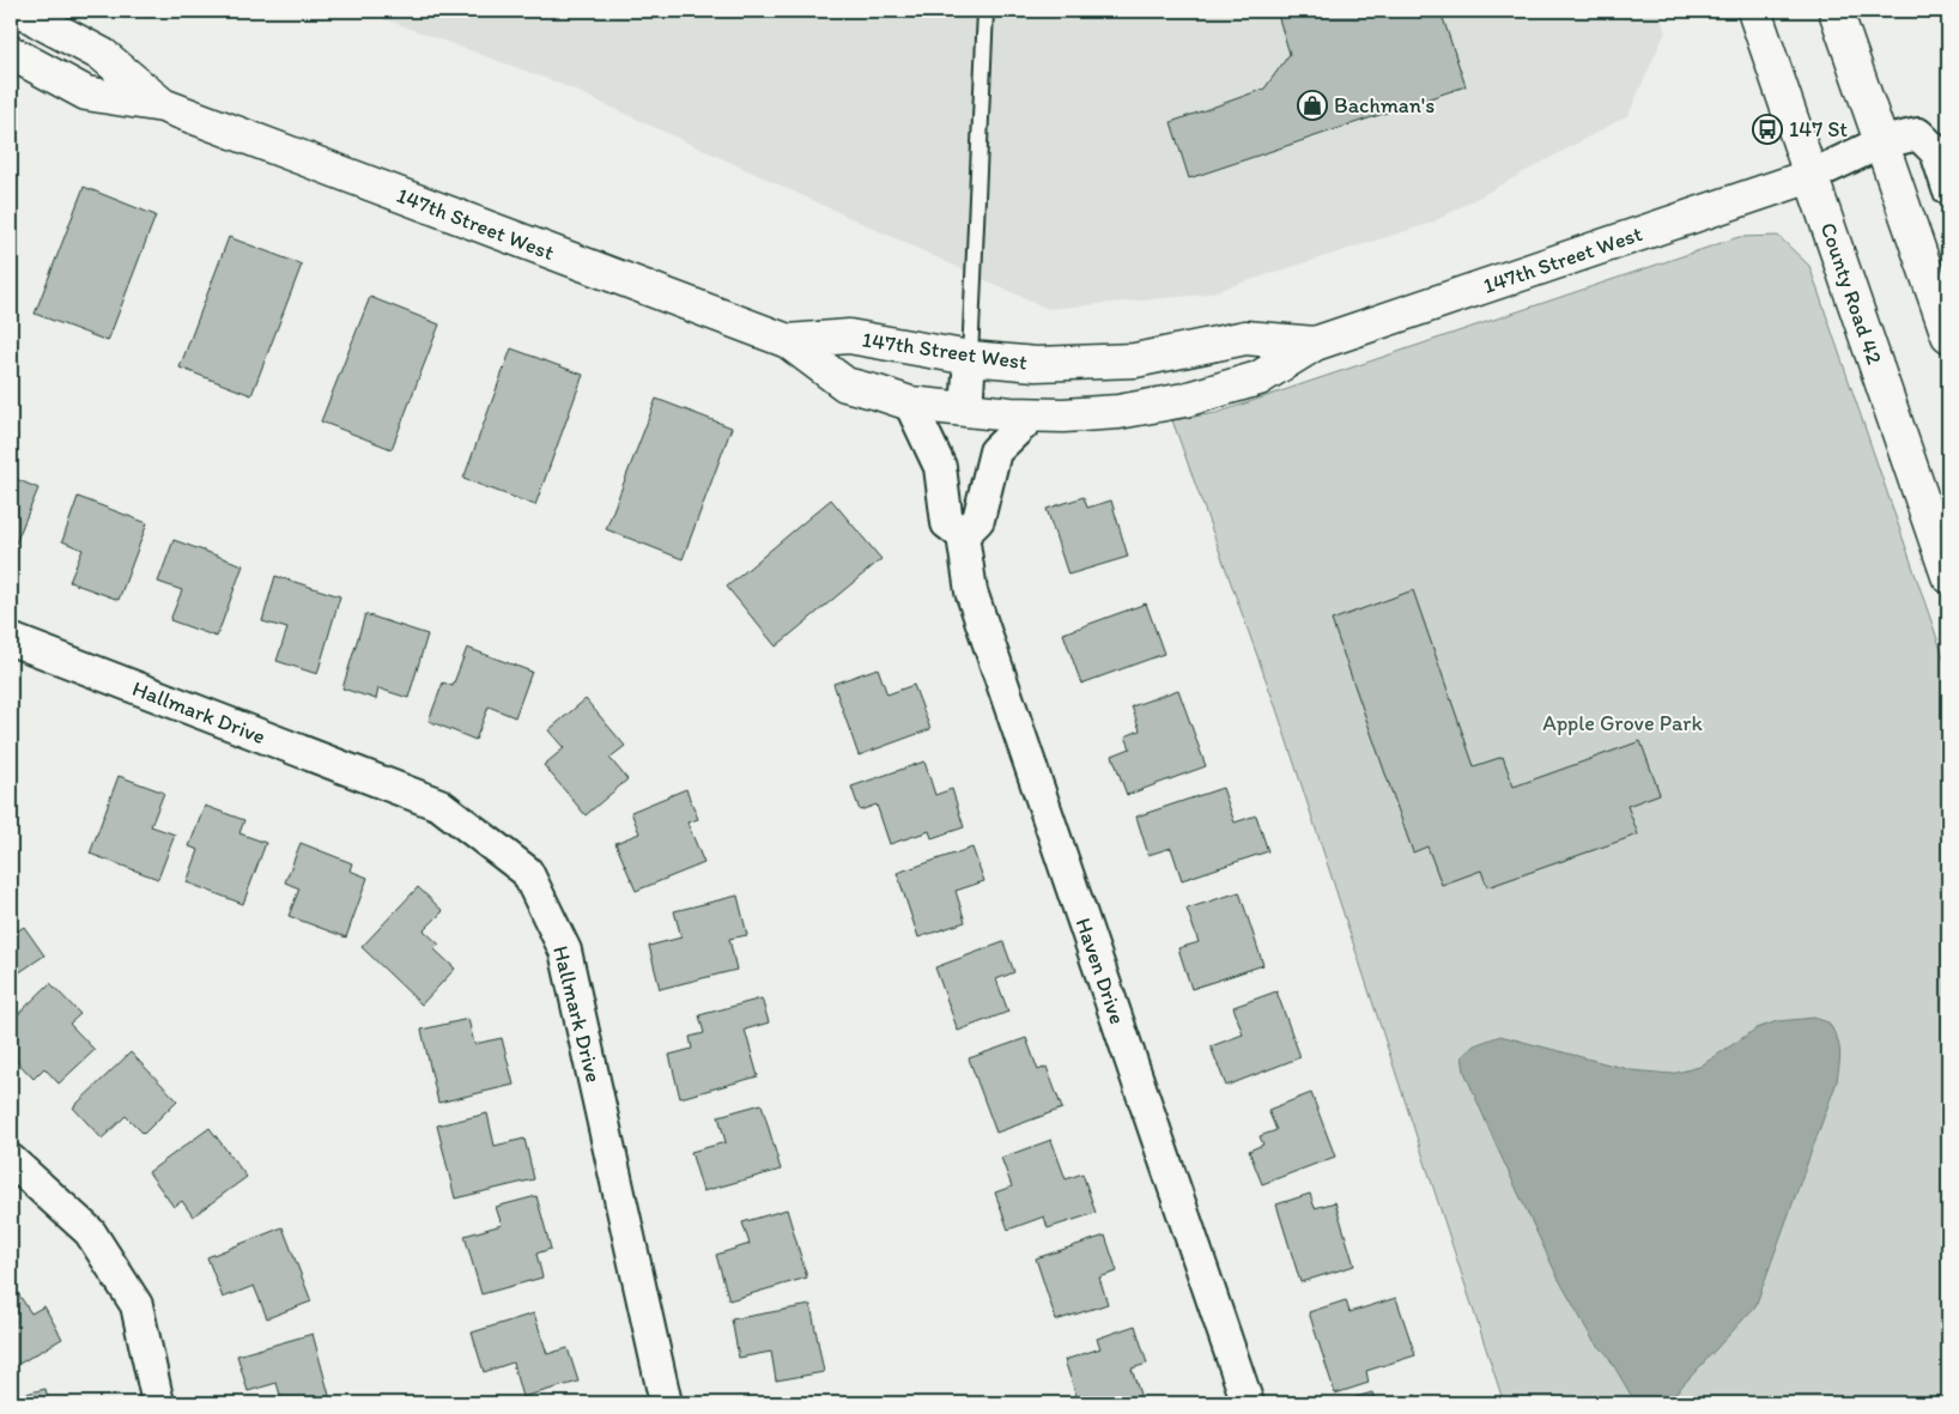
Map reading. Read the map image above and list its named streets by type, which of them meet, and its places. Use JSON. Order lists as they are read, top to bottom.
{
  "streets": {
    "main road": ["147th Street West", "County Road 42"],
    "street": ["Hallmark Drive", "Haven Drive"]
  },
  "crossings": [
    ["147th Street West", "County Road 42"],
    ["147th Street West", "Haven Drive"]
  ],
  "parks": ["Apple Grove Park"],
  "places": {
    "shop": ["Bachman's"],
    "bus stop": ["147 St"]
  }
}
